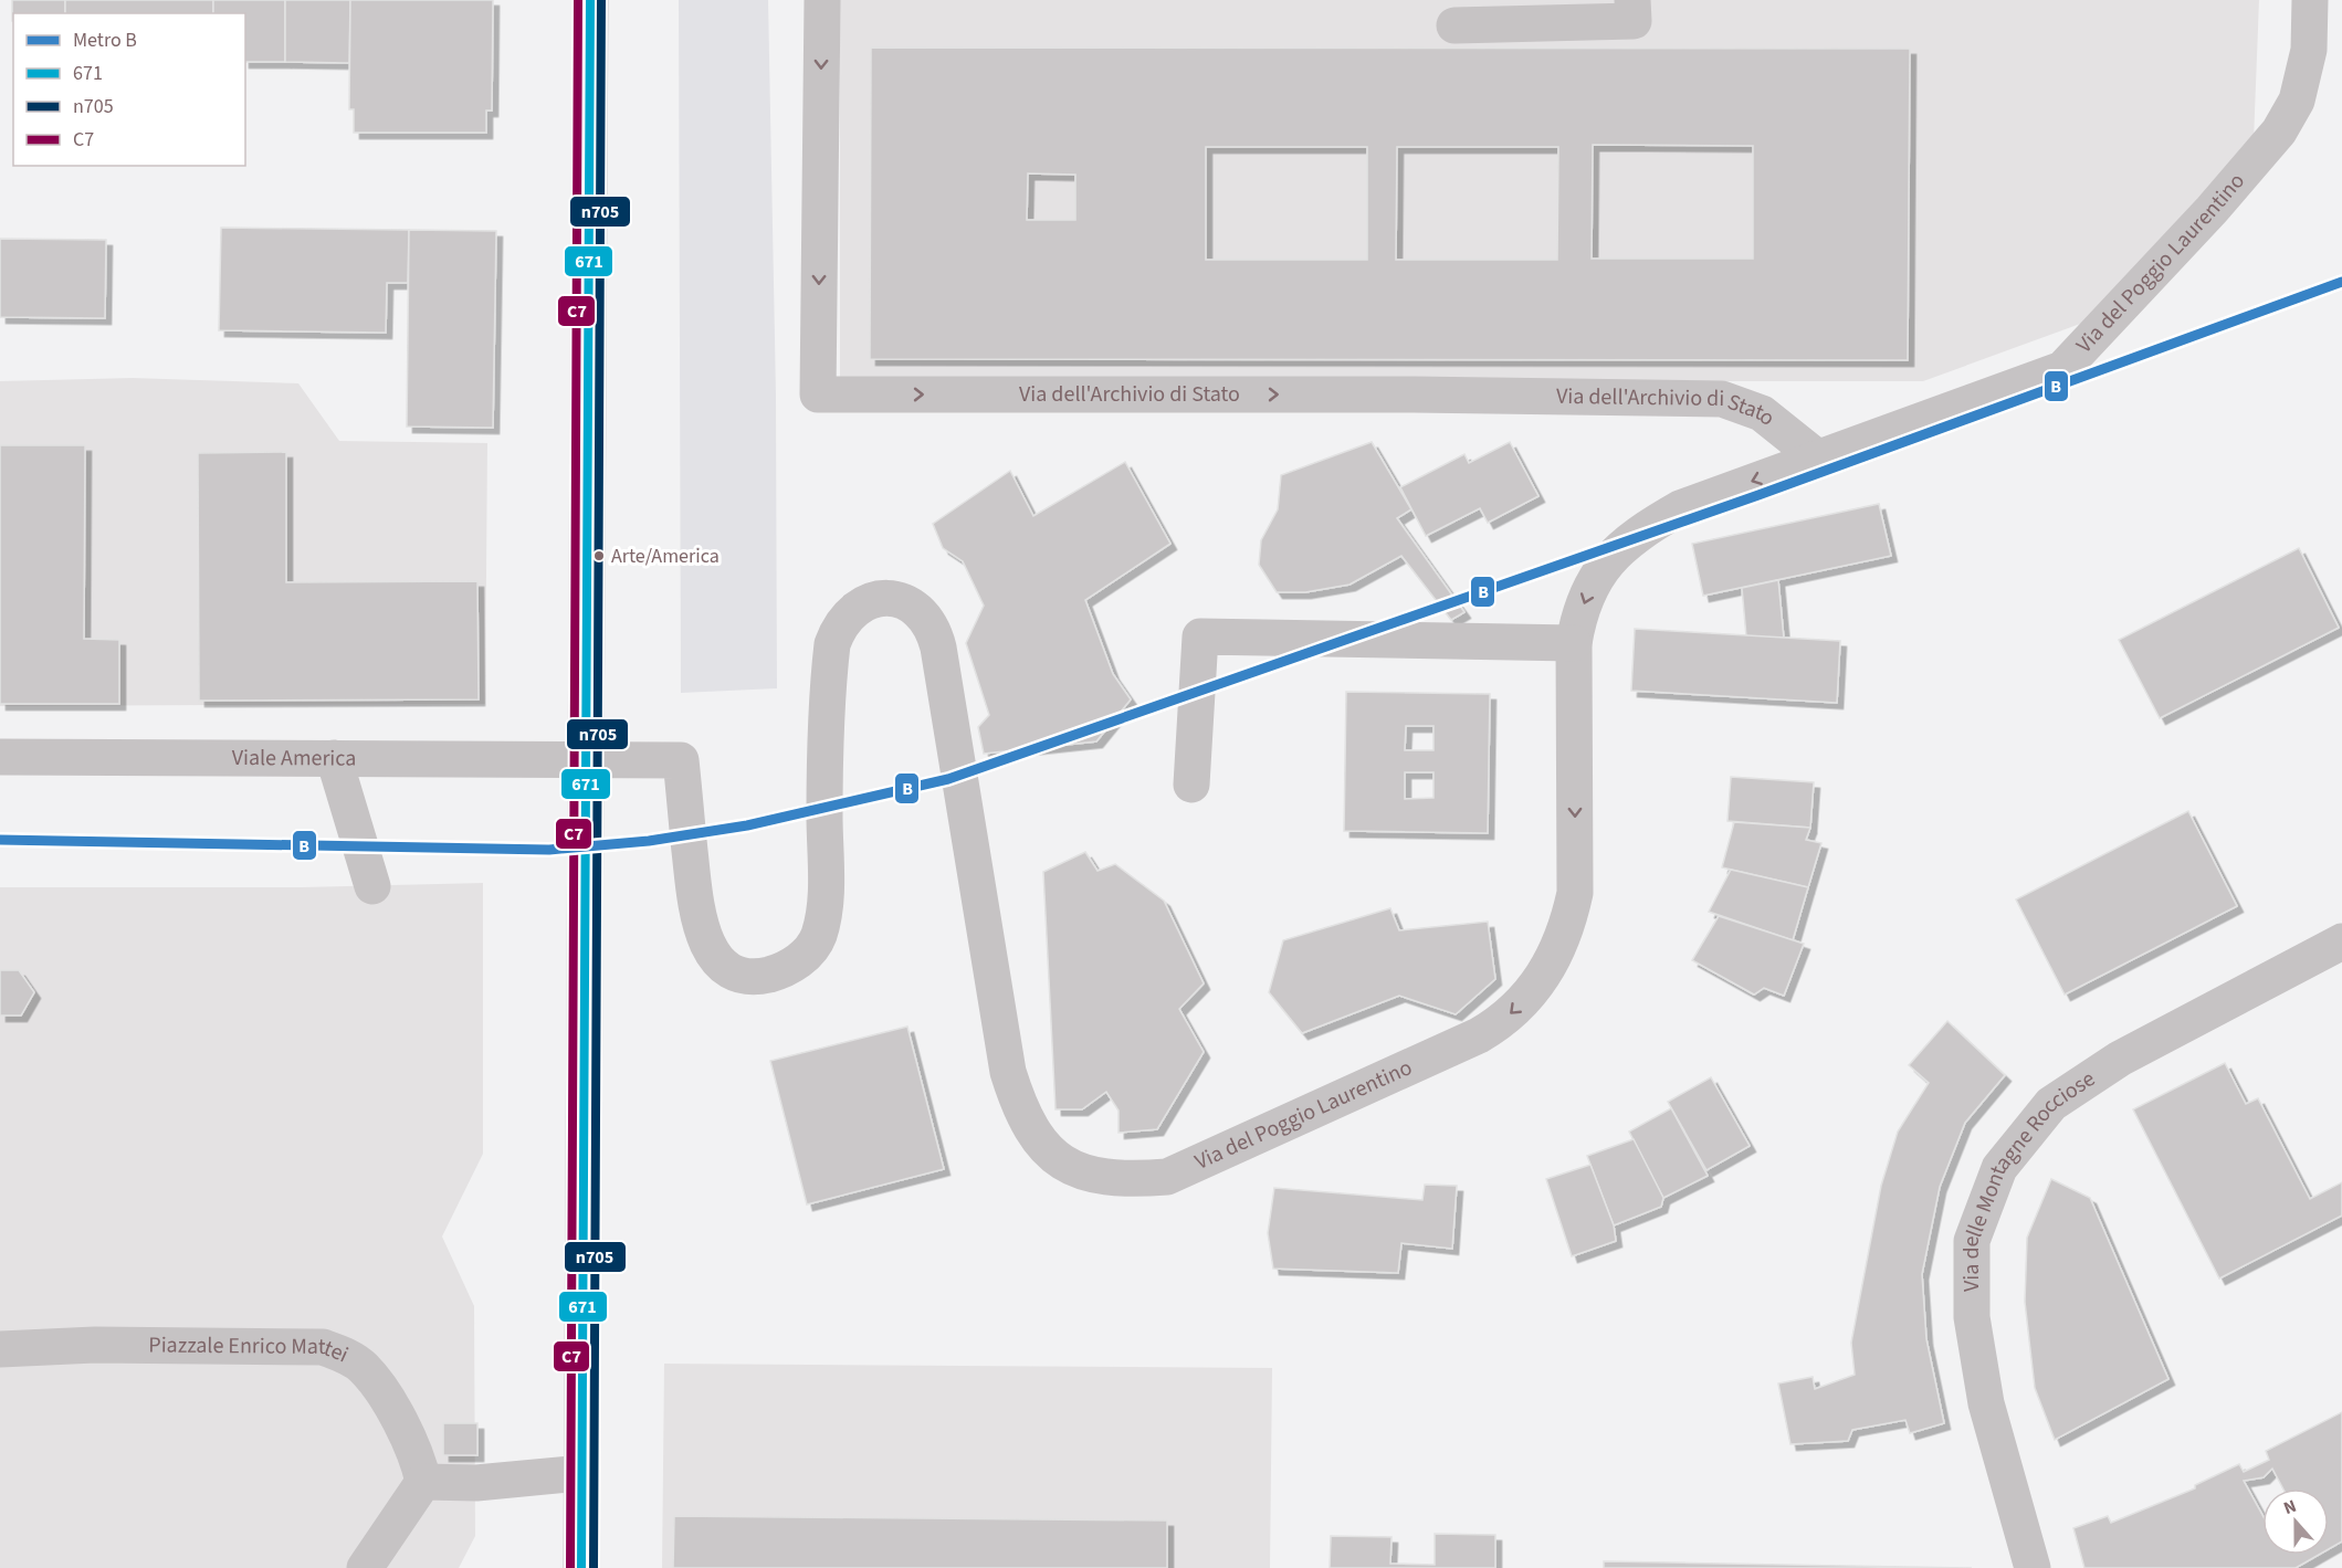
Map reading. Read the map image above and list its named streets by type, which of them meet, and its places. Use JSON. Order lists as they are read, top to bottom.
{
  "streets": {
    "street": [
      "Via del Poggio Laurentino",
      "Via dell'Archivio di Stato",
      "Viale America",
      "Via delle Montagne Rocciose",
      "Piazzale Enrico Mattei"
    ]
  },
  "crossings": [
    ["Via del Poggio Laurentino", "Via dell'Archivio di Stato"],
    ["Via del Poggio Laurentino", "Viale America"]
  ],
  "places": ["Arte/America"],
  "lines": [
    "transit line 671",
    "transit line n705",
    "transit line C7",
    "metro line B"
  ],
  "legend": [
    "Metro B",
    "671",
    "n705",
    "C7"
  ],
  "north": "top"
}
